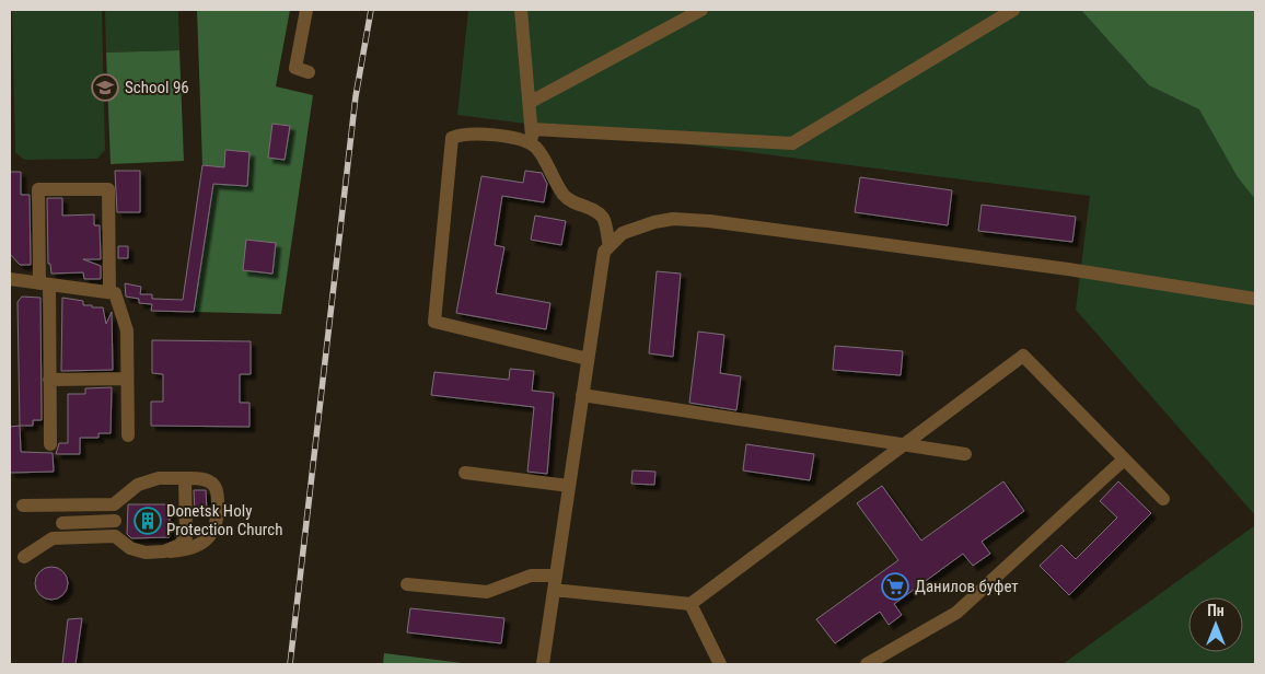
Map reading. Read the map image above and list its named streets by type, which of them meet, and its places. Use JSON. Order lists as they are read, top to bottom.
{
  "places": {
    "school or university": ["School 96"],
    "building": ["Donetsk Holy Protection Church"],
    "supermarket": ["Данилов буфет"]
  },
  "north": "top"
}
